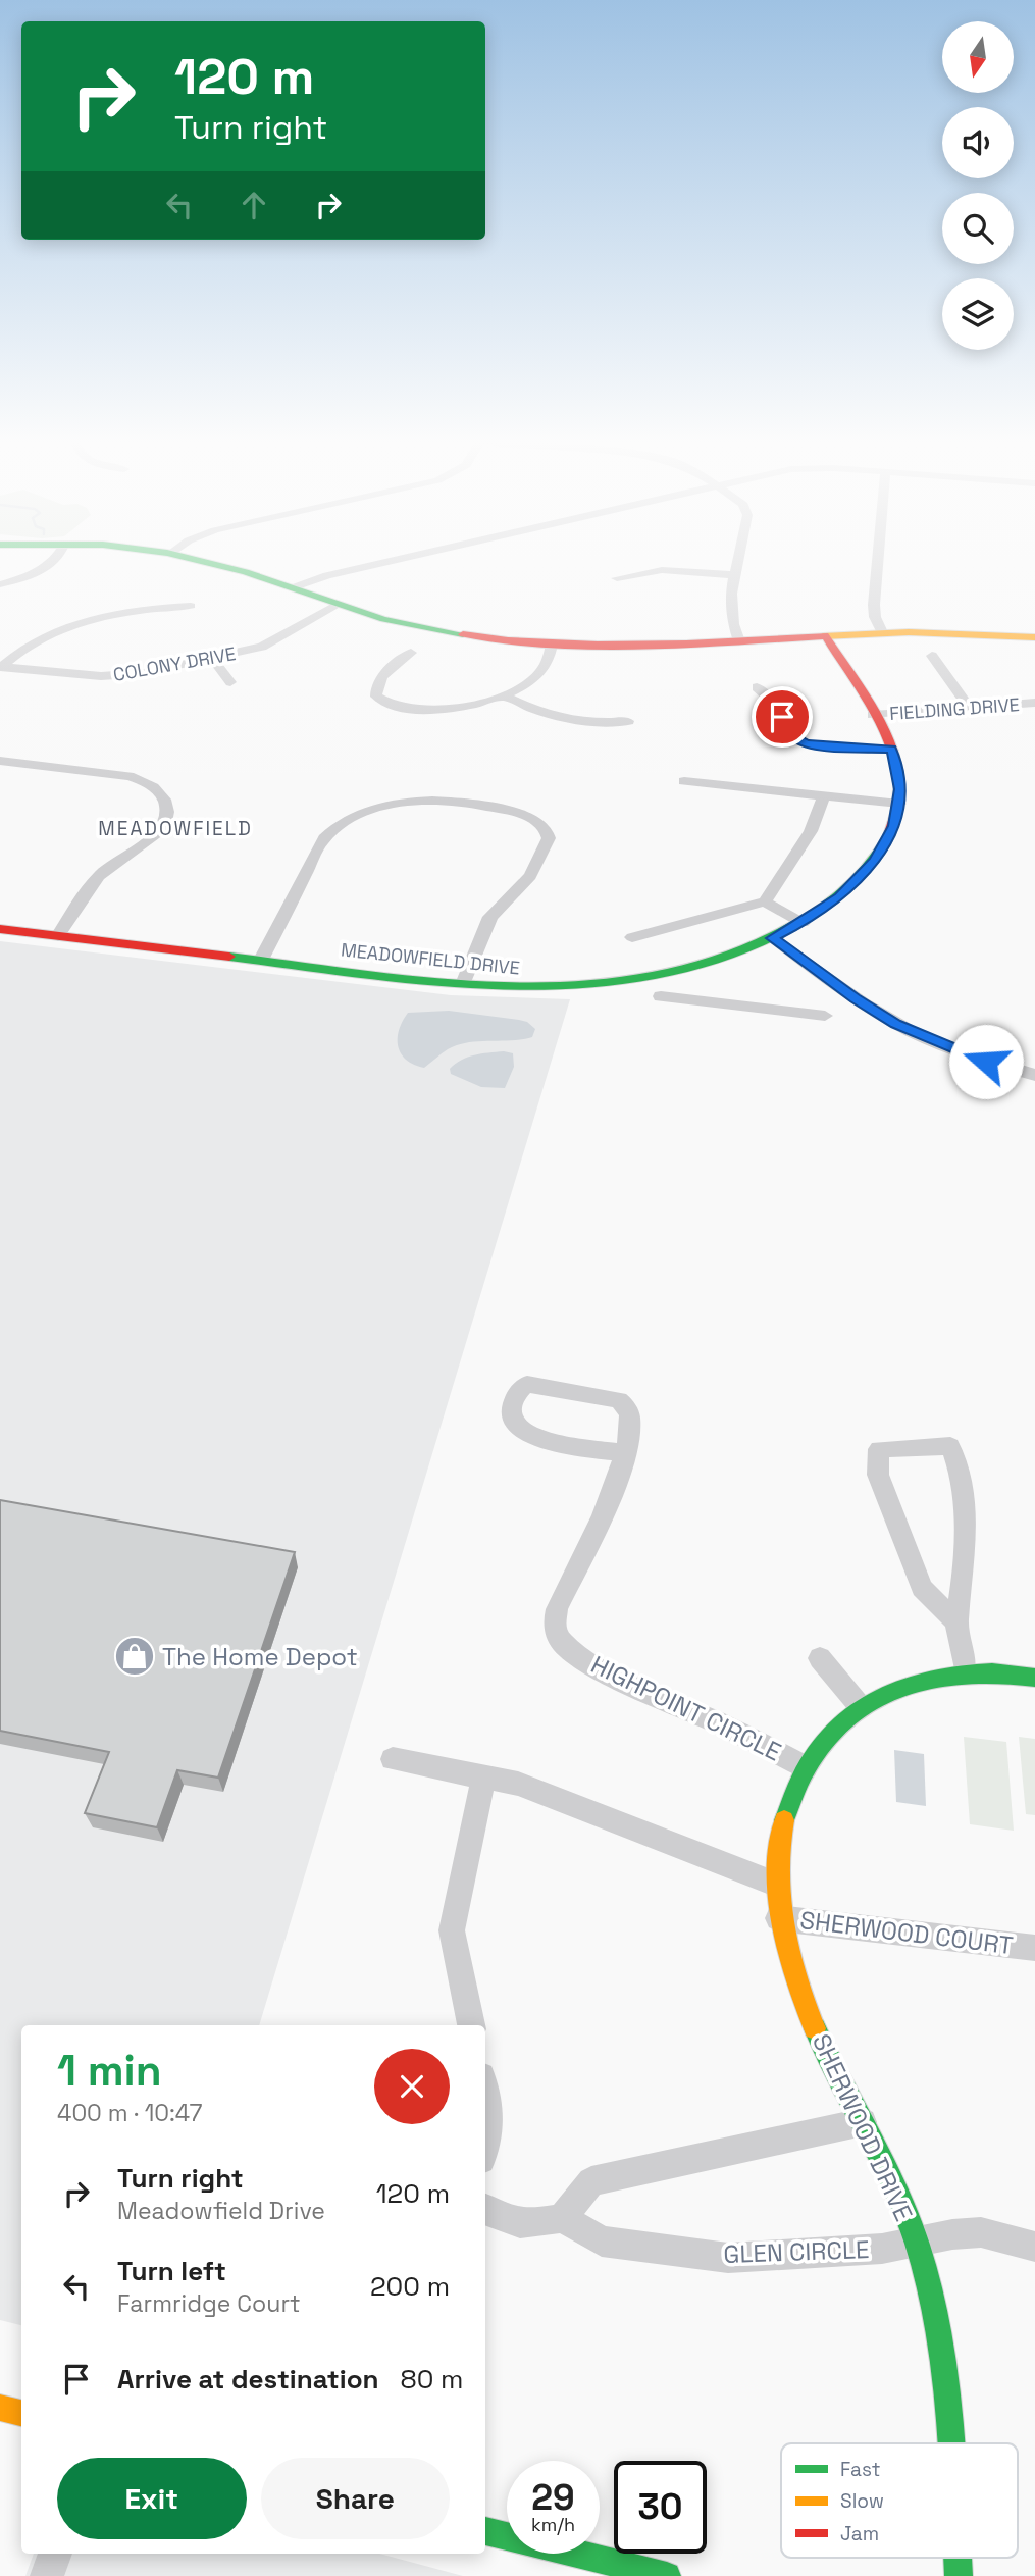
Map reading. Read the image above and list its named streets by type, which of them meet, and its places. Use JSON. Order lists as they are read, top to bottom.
{
  "streets": {
    "street": [
      "COLONY DRIVE",
      "FIELDING DRIVE",
      "MEADOWFIELD DRIVE",
      "HIGHPOINT CIRCLE",
      "SHERWOOD COURT",
      "SHERWOOD DRIVE",
      "GLEN CIRCLE"
    ]
  },
  "crossings": [
    ["FIELDING DRIVE", "MEADOWFIELD DRIVE"],
    ["HIGHPOINT CIRCLE", "SHERWOOD DRIVE"],
    ["SHERWOOD COURT", "SHERWOOD DRIVE"],
    ["SHERWOOD DRIVE", "GLEN CIRCLE"]
  ],
  "districts": ["MEADOWFIELD"],
  "places": {
    "shop": ["The Home Depot"]
  },
  "legend": ["Fast", "Slow", "Jam"],
  "north": "bottom",
  "page": {
    "turn": ["120 m", "Turn right"],
    "heading": ["1 min", "400 m · 10:47"],
    "list": [
      {
        "name": "Turn right",
        "note": "Meadowfield Drive",
        "value": "120 m"
      },
      {
        "name": "Turn left",
        "note": "Farmridge Court",
        "value": "200 m"
      },
      {
        "name": "Arrive at destination",
        "value": "80 m"
      }
    ],
    "buttons": ["Exit", "Share"],
    "speed": "29 km/h",
    "limit": "30"
  }
}
